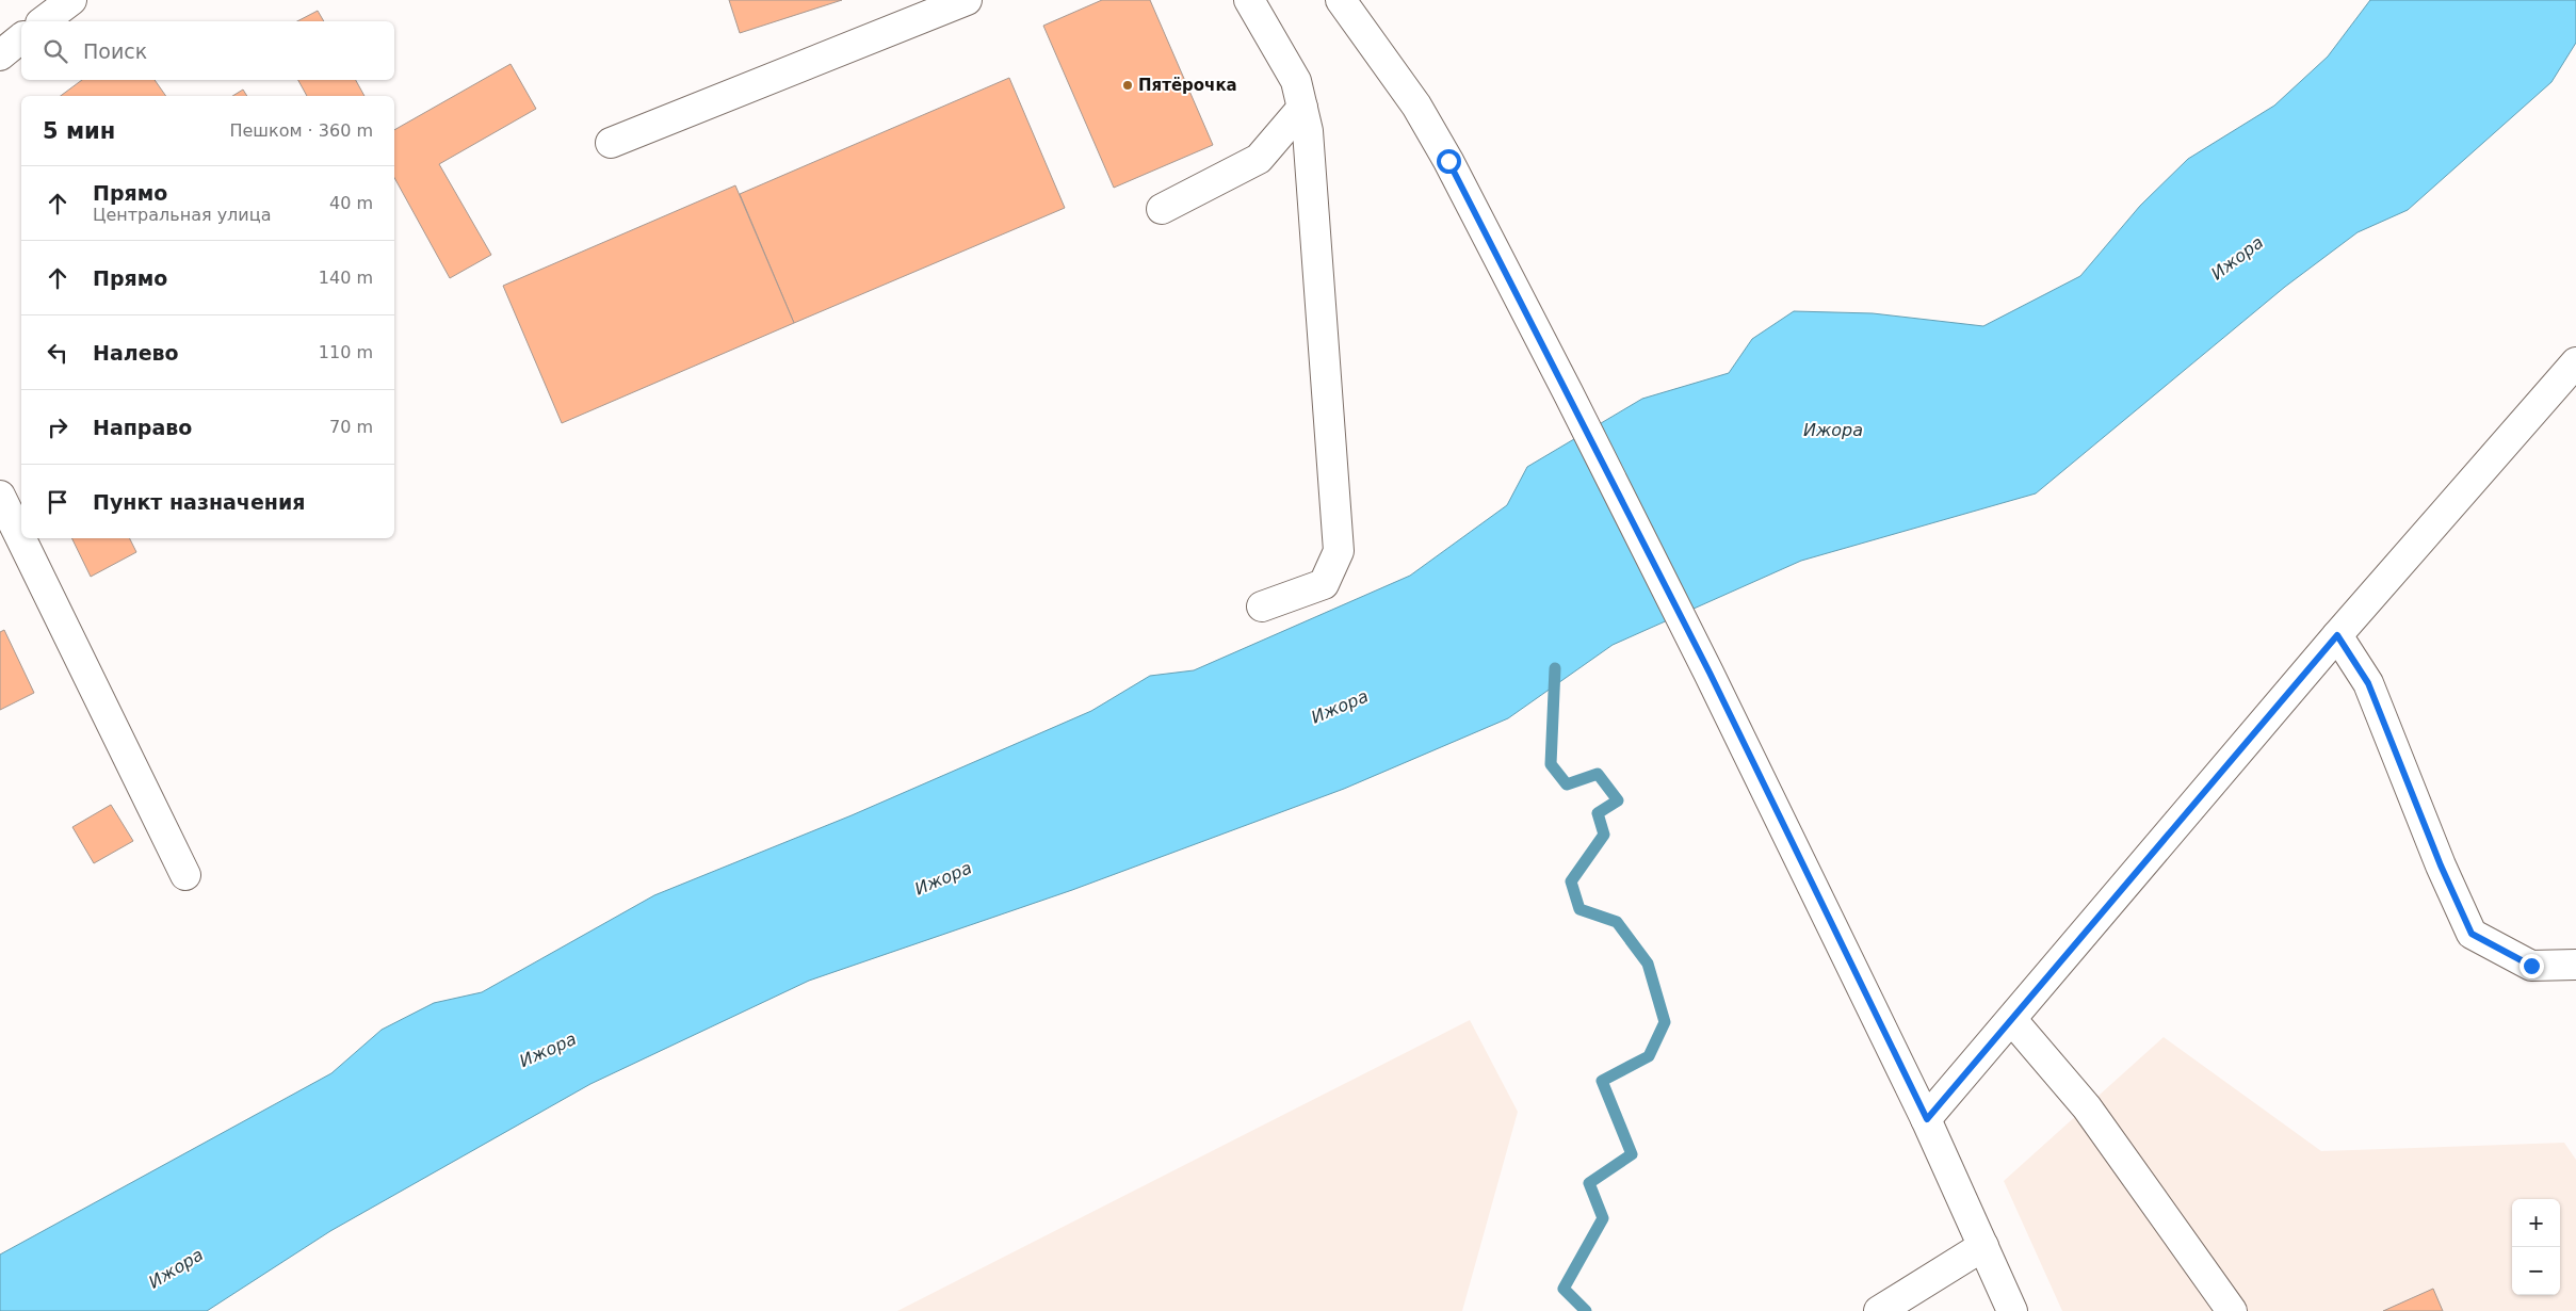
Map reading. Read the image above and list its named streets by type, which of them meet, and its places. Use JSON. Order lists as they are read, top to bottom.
{
  "water": ["Ижора"],
  "places": ["Пятёрочка"],
  "page": {
    "search": "Поиск",
    "heading": ["5 мин", "Пешком · 360 m"],
    "list": [
      ["Прямо", "Центральная улица", "40 m"],
      ["Прямо", "140 m"],
      ["Налево", "110 m"],
      ["Направо", "70 m"],
      "Пункт назначения"
    ],
    "map_buttons": ["+", "−"]
  }
}
